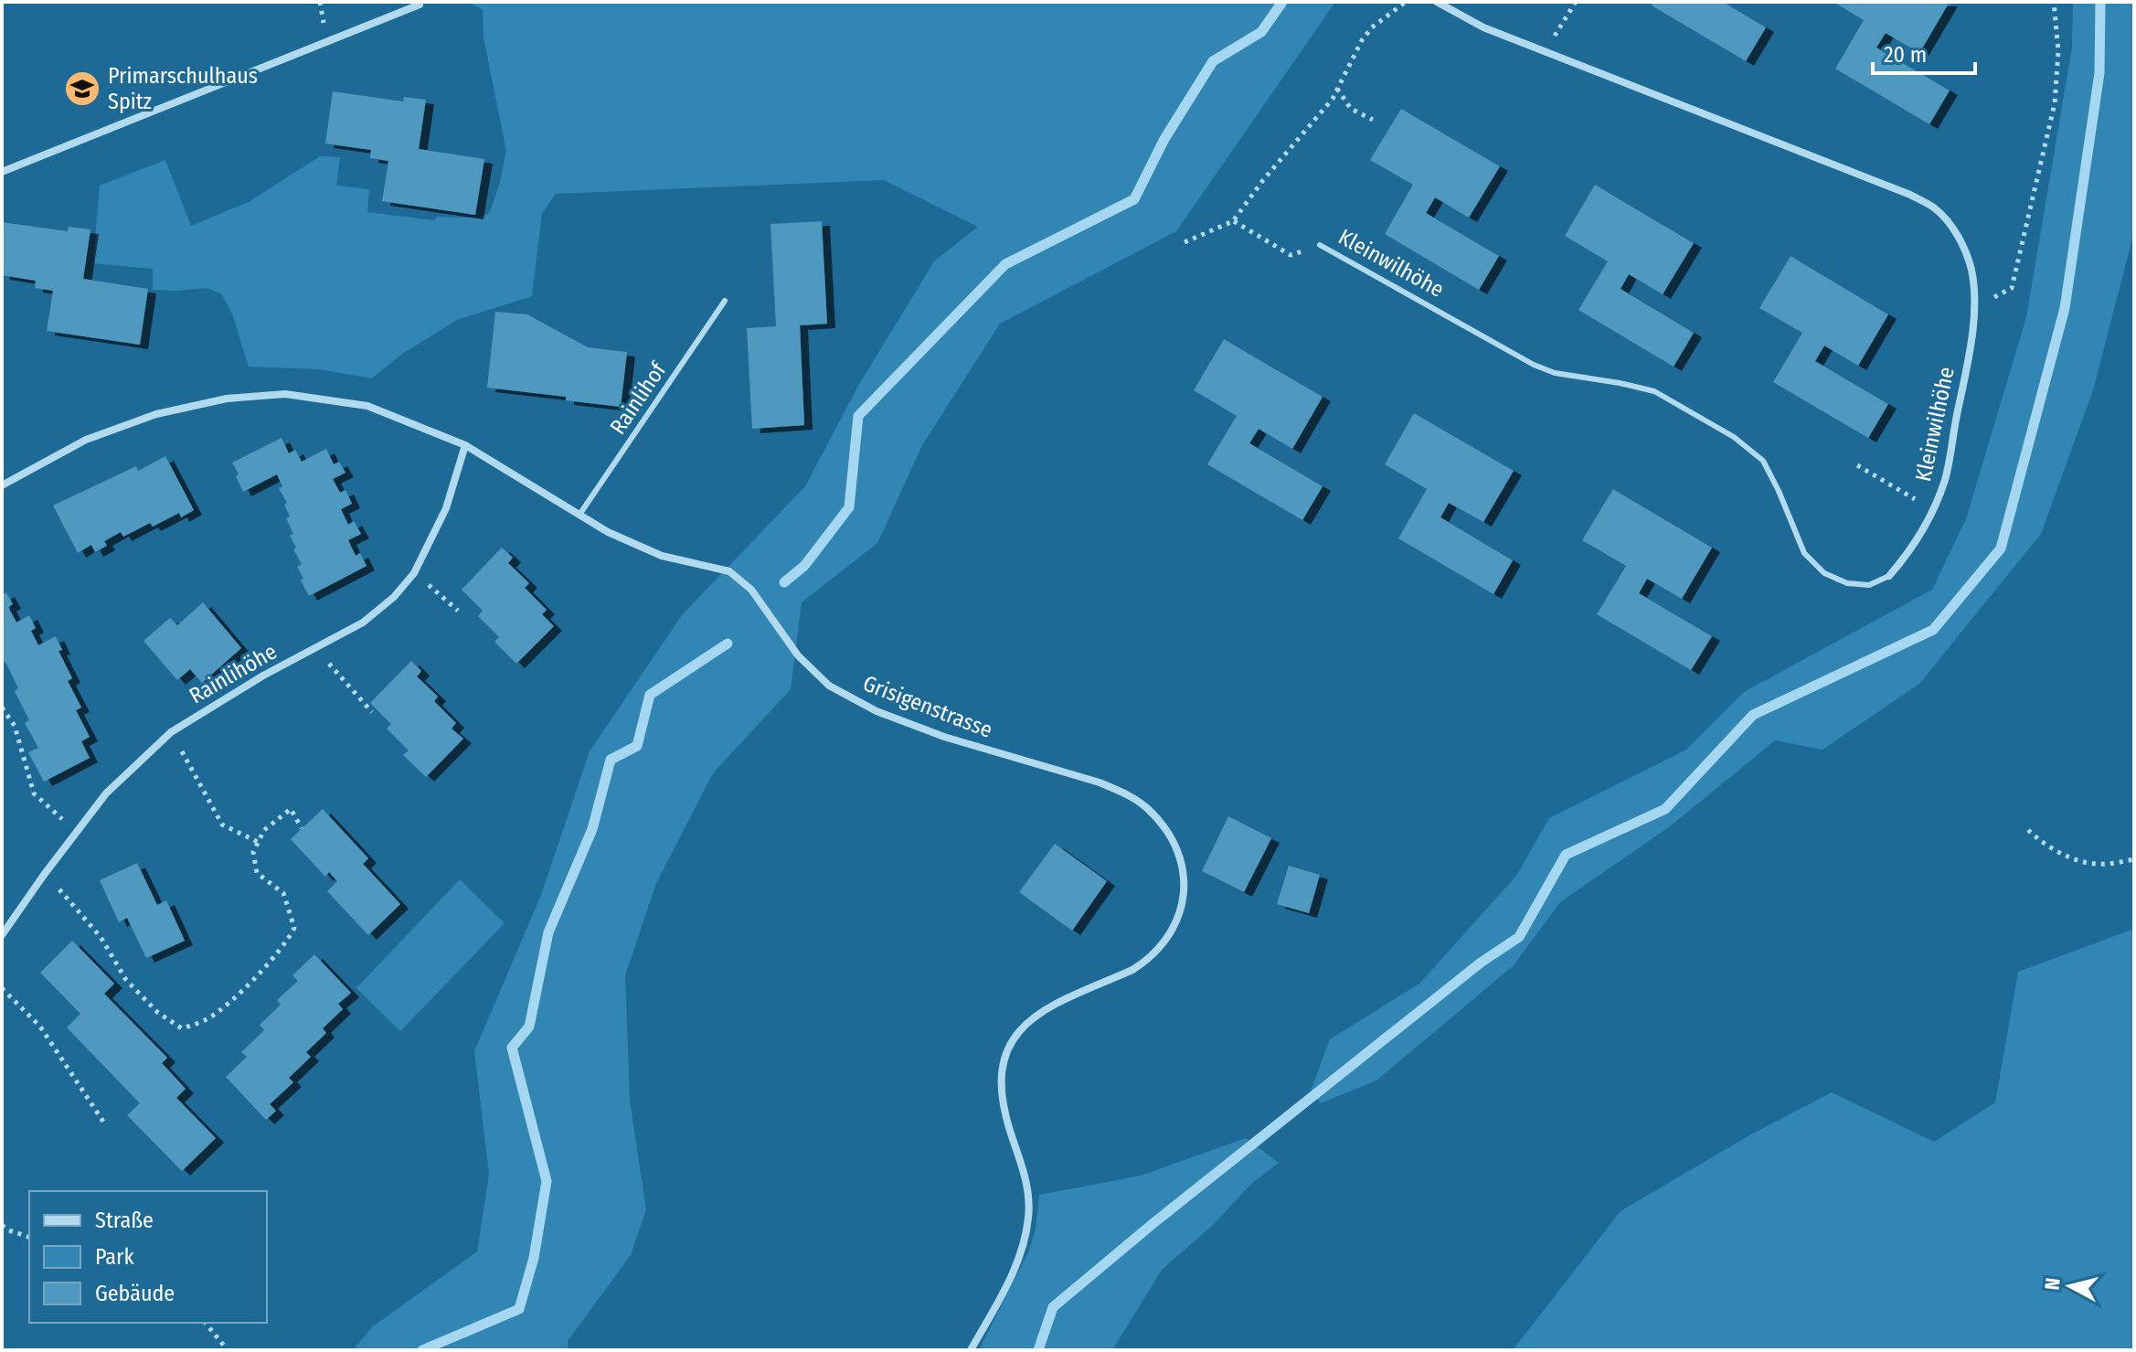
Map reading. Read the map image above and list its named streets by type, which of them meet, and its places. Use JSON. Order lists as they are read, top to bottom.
{
  "streets": {
    "street": ["Kleinwilhöhe", "Rainlihöhe", "Grisigenstrasse"],
    "lane": ["Rainlihof"]
  },
  "crossings": [
    ["Rainlihof", "Grisigenstrasse"],
    ["Rainlihöhe", "Grisigenstrasse"]
  ],
  "places": {
    "school or university": ["Primarschulhaus Spitz"]
  },
  "legend": ["Straße", "Park", "Gebäude"],
  "scale_bar": "20 m",
  "north": "left"
}
